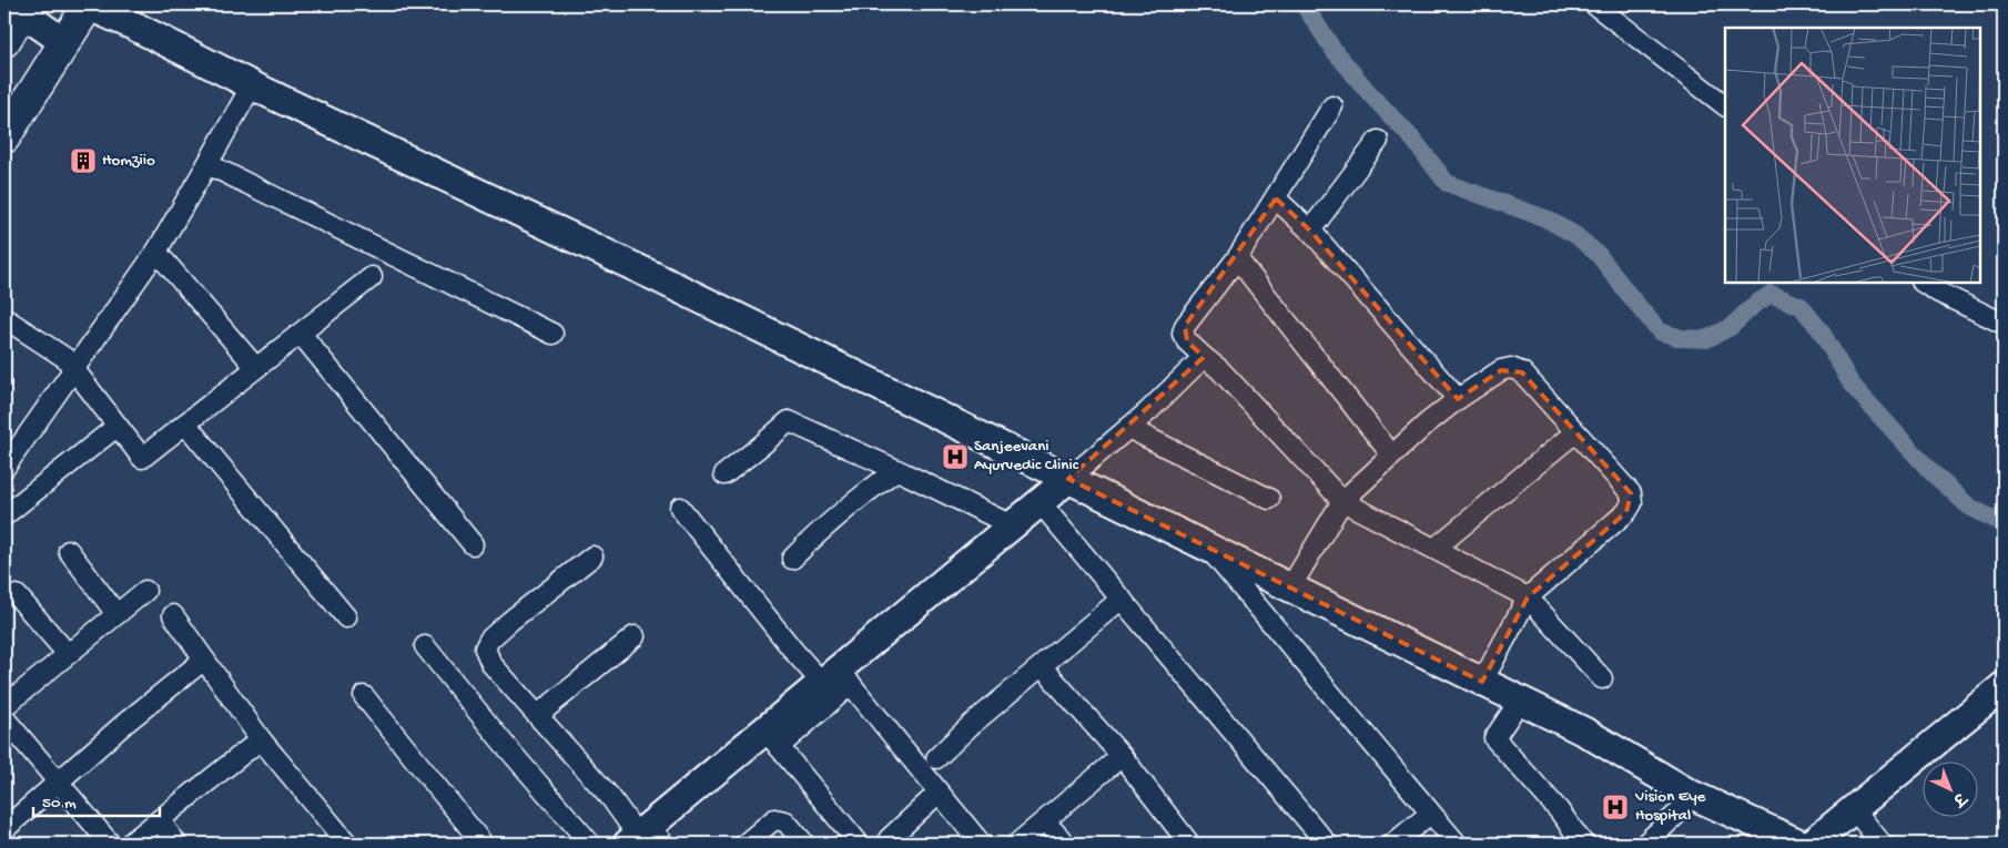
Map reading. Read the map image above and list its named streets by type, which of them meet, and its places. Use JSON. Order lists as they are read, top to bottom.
{
  "places": {
    "building": ["Homziio"],
    "hospital": ["Sanjeevani Ayurvedic Clinic", "Vision Eye Hospital"]
  },
  "scale_bar": "50 m",
  "north": "bottom right"
}
